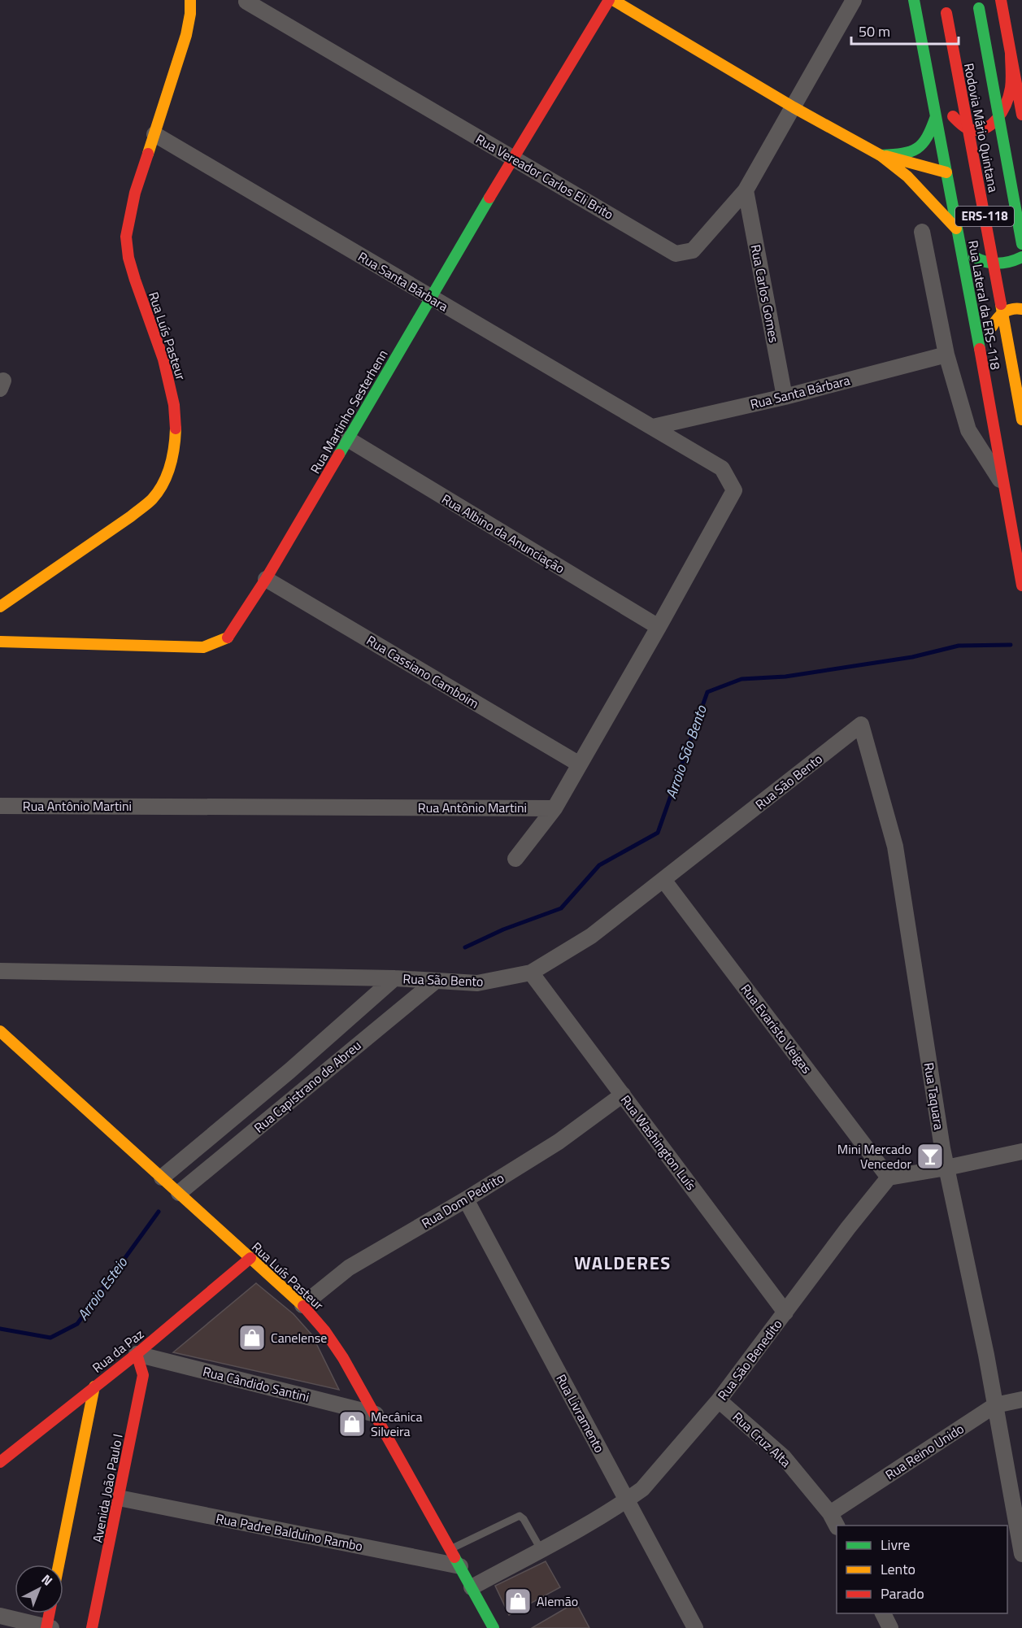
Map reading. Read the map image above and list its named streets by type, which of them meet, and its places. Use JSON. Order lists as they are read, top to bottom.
{
  "streets": {
    "main road": [
      "Rodovia Mário Quintana",
      "ERS-118",
      "Rua Lateral da ERS-118",
      "Rua Luís Pasteur",
      "Rua Martinho Sesterhenn",
      "Rua da Paz",
      "Avenida João Paulo I"
    ],
    "street": [
      "Rua Vereador Carlos Eli Brito",
      "Rua Santa Bárbara",
      "Rua Carlos Gomes",
      "Rua Albino da Anunciação",
      "Rua Cassiano Camboim",
      "Rua São Bento",
      "Rua Antônio Martini",
      "Rua Evaristo Veigas",
      "Rua Capistrano de Abreu",
      "Rua Taquara",
      "Rua Washington Luís",
      "Rua Dom Pedrito",
      "Rua São Benedito",
      "Rua Cândido Santini",
      "Rua Livramento",
      "Rua Cruz Alta",
      "Rua Reino Unido",
      "Rua Padre Balduino Rambo"
    ]
  },
  "crossings": [
    ["Rua Vereador Carlos Eli Brito", "Rua Carlos Gomes"],
    ["Rua Vereador Carlos Eli Brito", "Rua Martinho Sesterhenn"],
    ["Rua Santa Bárbara", "Rua Carlos Gomes"],
    ["Rua Santa Bárbara", "Rua Luís Pasteur"],
    ["Rua Santa Bárbara", "Rua Martinho Sesterhenn"],
    ["Rua Santa Bárbara", "Rua Albino da Anunciação"],
    ["Rua Luís Pasteur", "Rua Capistrano de Abreu"],
    ["Rua Luís Pasteur", "Rua Dom Pedrito"],
    ["Rua Luís Pasteur", "Rua da Paz"],
    ["Rua Luís Pasteur", "Rua São Benedito"],
    ["Rua Luís Pasteur", "Rua Cândido Santini"],
    ["Rua Luís Pasteur", "Rua Padre Balduino Rambo"],
    ["Rua Martinho Sesterhenn", "Rua Albino da Anunciação"],
    ["Rua Martinho Sesterhenn", "Rua Cassiano Camboim"],
    ["Rua São Bento", "Rua Evaristo Veigas"],
    ["Rua São Bento", "Rua Capistrano de Abreu"],
    ["Rua São Bento", "Rua Taquara"],
    ["Rua São Bento", "Rua Washington Luís"],
    ["Rua Evaristo Veigas", "Rua São Benedito"],
    ["Rua Taquara", "Rua Reino Unido"],
    ["Rua Washington Luís", "Rua Dom Pedrito"],
    ["Rua Washington Luís", "Rua São Benedito"],
    ["Rua Dom Pedrito", "Rua Livramento"],
    ["Rua da Paz", "Rua Cândido Santini"],
    ["Rua da Paz", "Avenida João Paulo I"],
    ["Rua São Benedito", "Rua Livramento"],
    ["Rua São Benedito", "Rua Cruz Alta"],
    ["Rua Cândido Santini", "Avenida João Paulo I"],
    ["Rua Cruz Alta", "Rua Reino Unido"],
    ["Avenida João Paulo I", "Rua Padre Balduino Rambo"]
  ],
  "districts": ["WALDERES"],
  "water": ["Arroio São Bento", "Arroio Esteio"],
  "places": {
    "bar": ["Mini Mercado Vencedor"],
    "shop": ["Canelense", "Mecânica Silveira", "Alemão"]
  },
  "legend": ["Livre", "Lento", "Parado"],
  "scale_bar": "50 m",
  "north": "top right"
}
